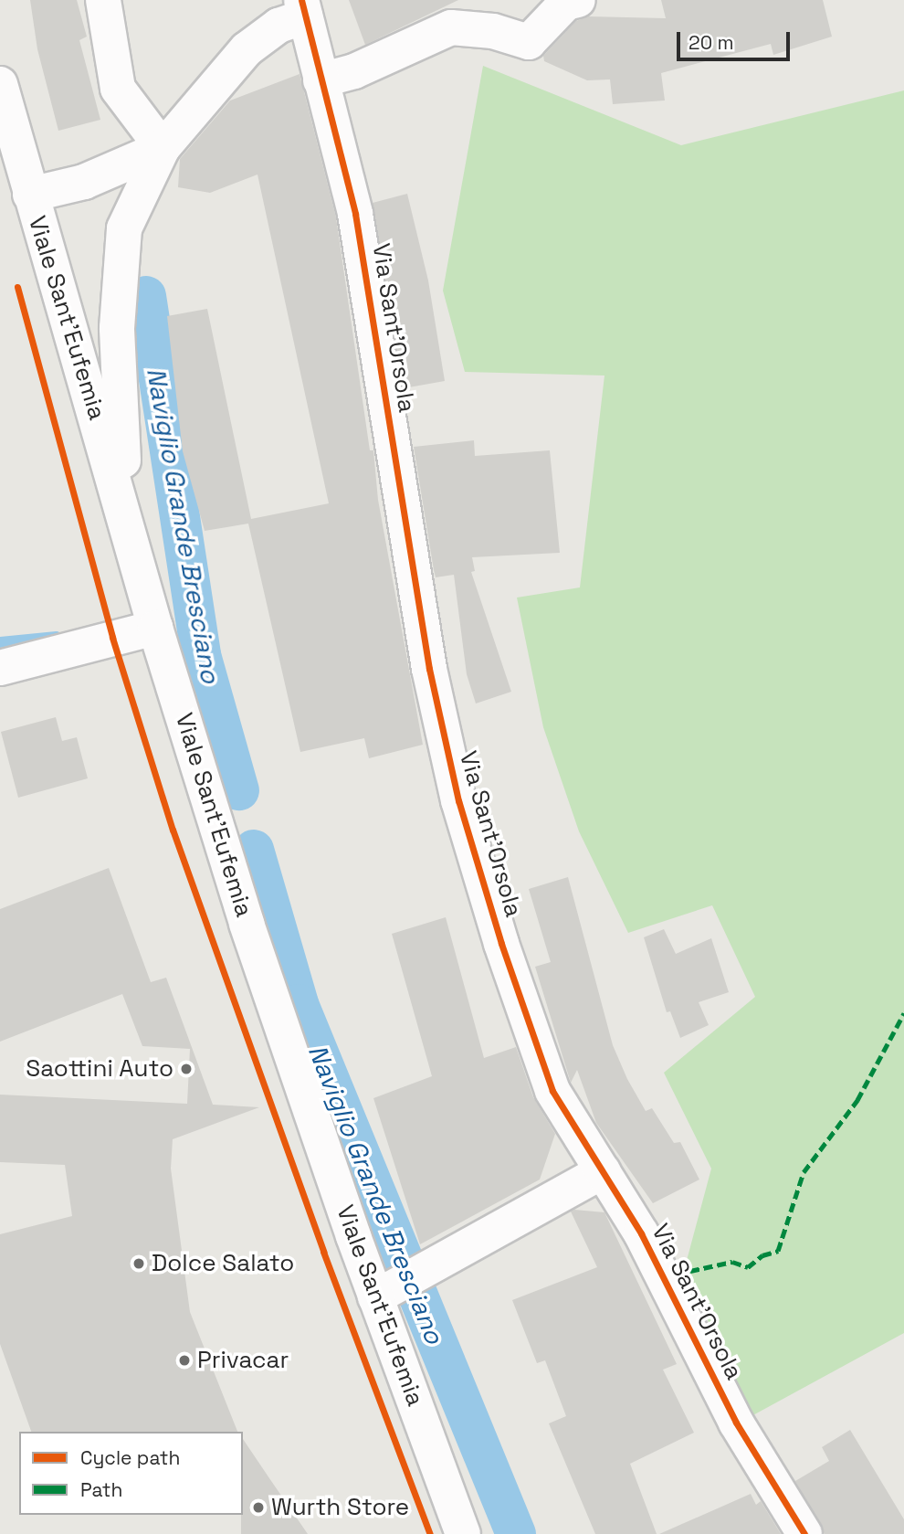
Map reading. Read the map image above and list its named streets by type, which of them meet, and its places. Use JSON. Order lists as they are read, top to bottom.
{
  "streets": {
    "street": ["Viale Sant'Eufemia", "Via Sant'Orsola"]
  },
  "water": ["Naviglio Grande Bresciano"],
  "places": [
    "Saottini Auto",
    "Dolce Salato",
    "Privacar",
    "Wurth Store"
  ],
  "legend": ["Cycle path", "Path"],
  "scale_bar": "20 m"
}
